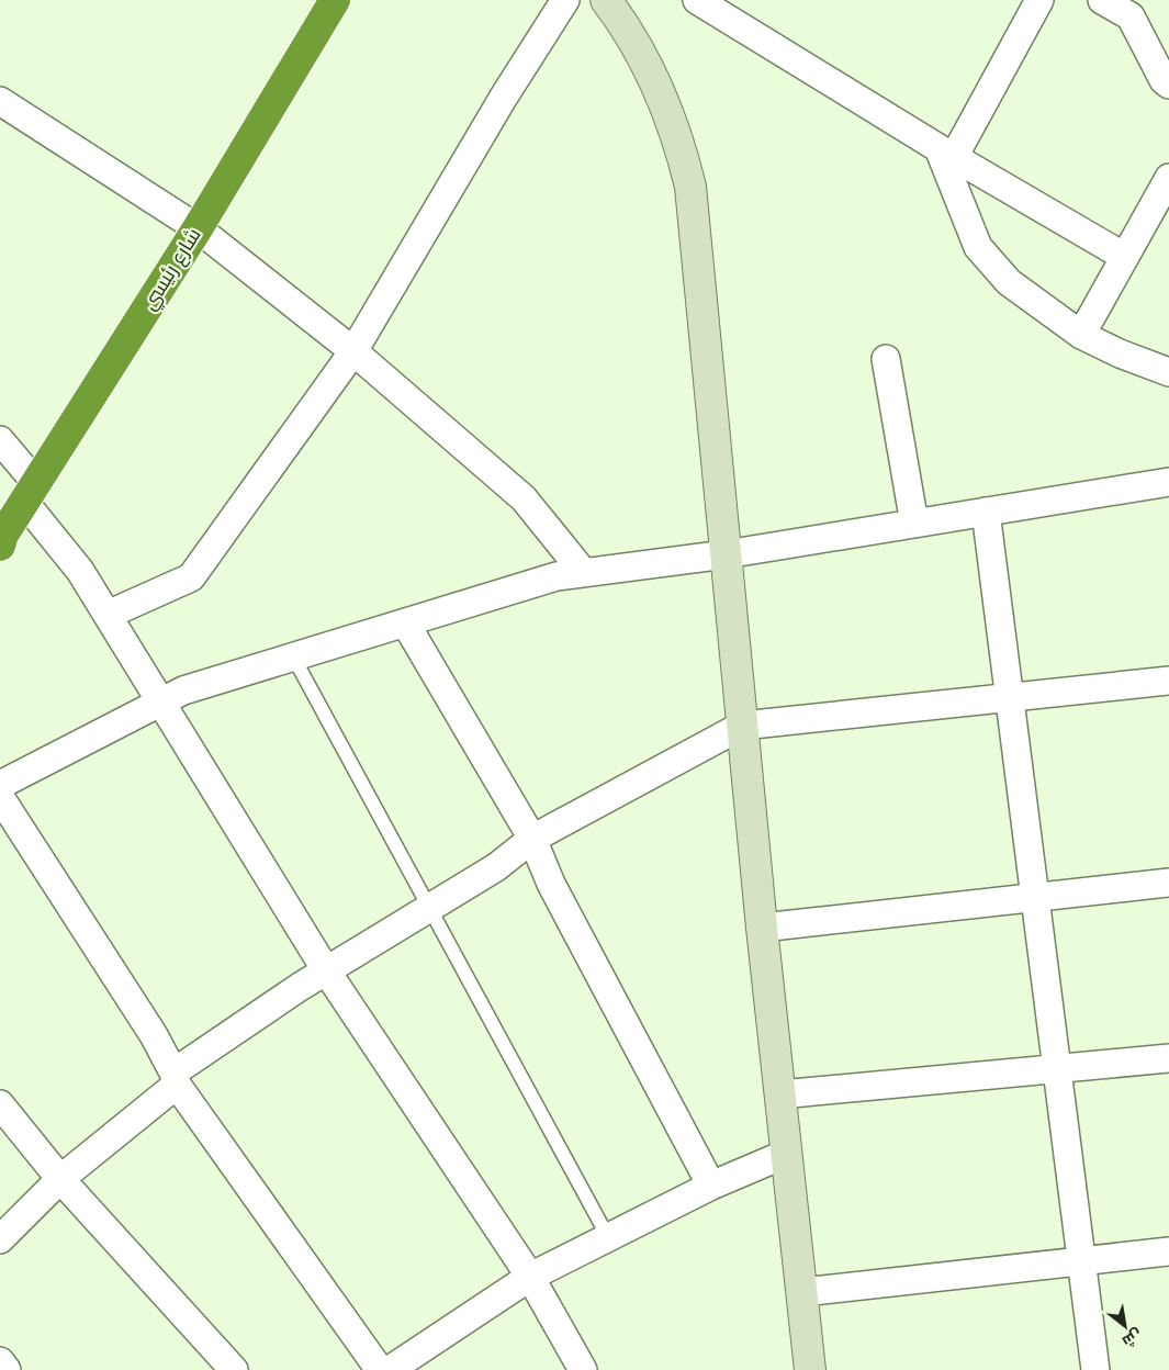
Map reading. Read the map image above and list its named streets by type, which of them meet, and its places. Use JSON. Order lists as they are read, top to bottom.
{
  "streets": {
    "highway": ["شارع رئيسي"]
  },
  "north": "bottom right"
}
